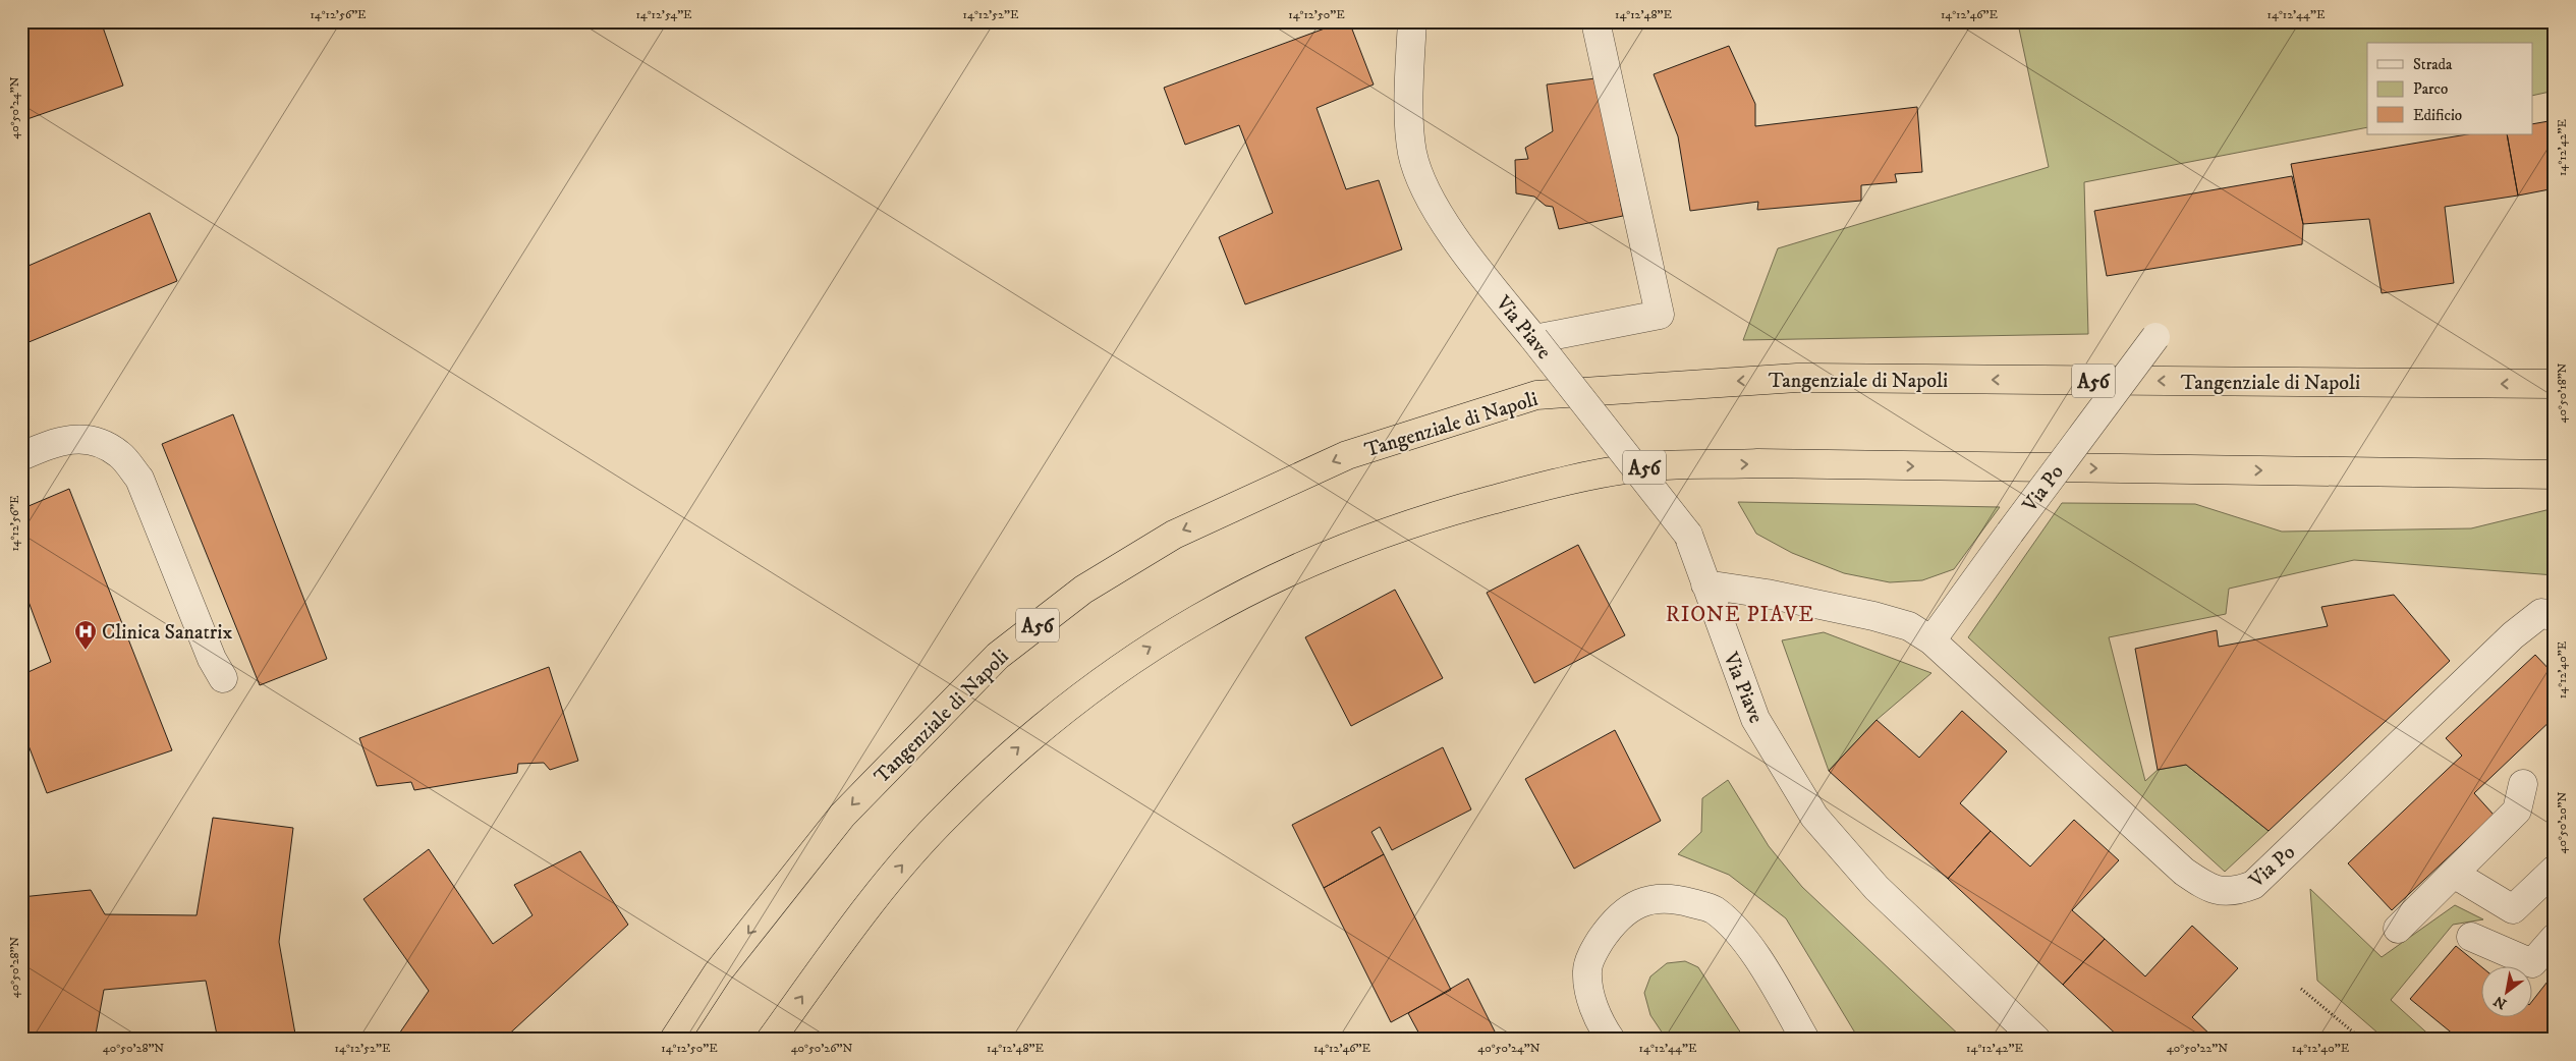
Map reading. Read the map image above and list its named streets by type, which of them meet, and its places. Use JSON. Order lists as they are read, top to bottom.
{
  "streets": {
    "highway": ["Tangenziale di Napoli", "A56"],
    "street": ["Via Piave", "Via Po"]
  },
  "crossings": [
    ["Via Piave", "Via Po"]
  ],
  "districts": ["RIONE PIAVE"],
  "places": {
    "hospital": ["Clinica Sanatrix"]
  },
  "legend": ["Strada", "Parco", "Edificio"],
  "north": "bottom left",
  "coordinates": [
    "14°12'56\"E",
    "14°12'54\"E",
    "14°12'52\"E",
    "14°12'50\"E",
    "14°12'48\"E",
    "14°12'46\"E",
    "14°12'44\"E",
    "40°50'24\"N",
    "14°12'42\"E",
    "40°50'18\"N",
    "14°12'40\"E",
    "40°50'20\"N",
    "40°50'28\"N",
    "40°50'26\"N",
    "40°50'22\"N"
  ]
}
